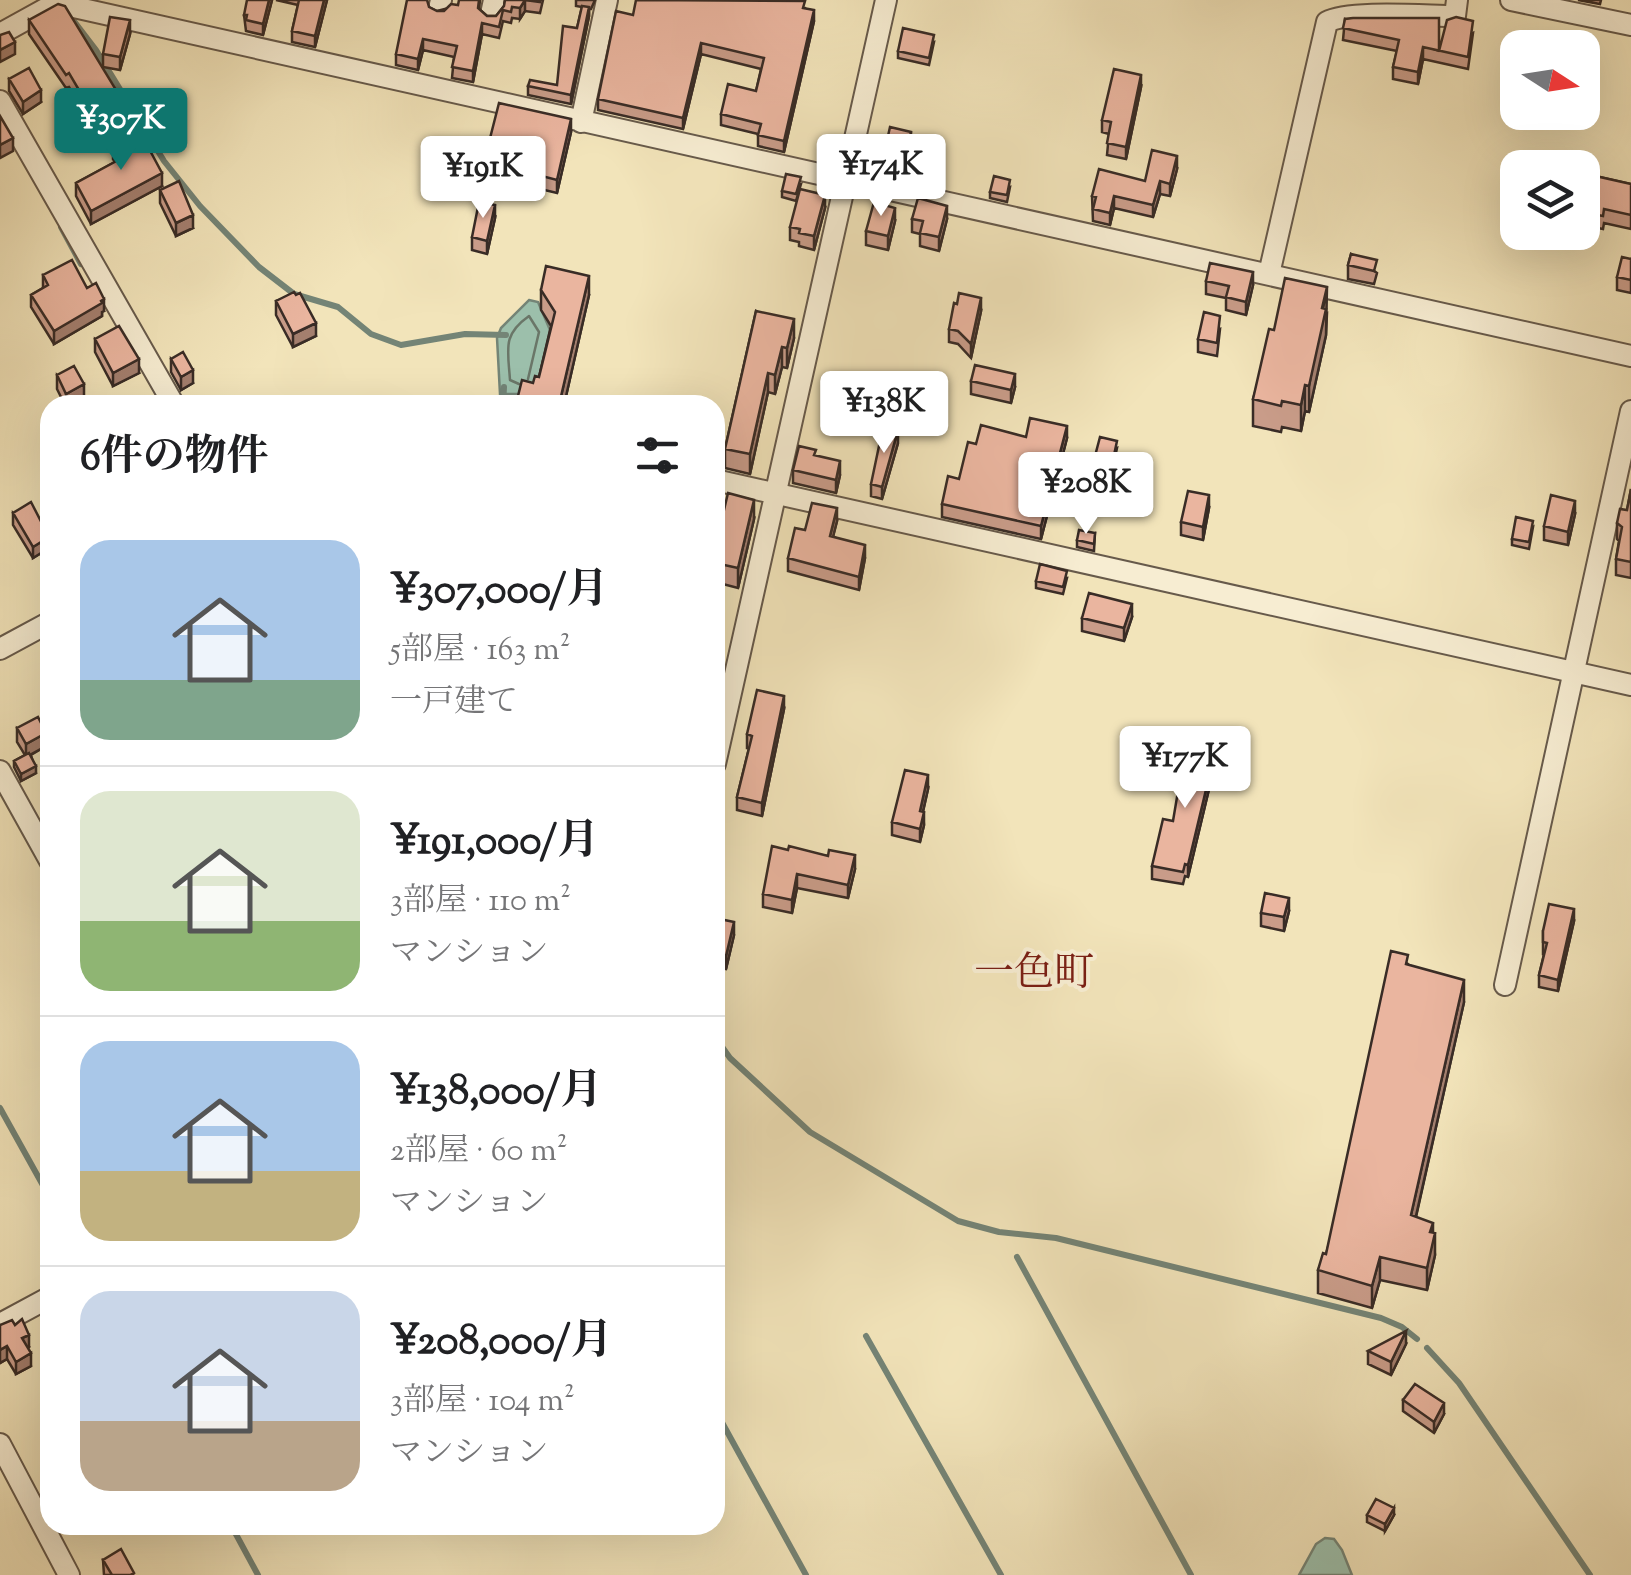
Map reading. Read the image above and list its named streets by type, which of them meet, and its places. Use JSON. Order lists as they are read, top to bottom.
{
  "districts": ["一色町"],
  "north": "right",
  "page": {
    "price": [
      "¥307K",
      "¥174K",
      "¥191K",
      "¥138K",
      "¥208K",
      "¥177K"
    ],
    "heading": "6件の物件",
    "list": [
      {
        "name": "¥307,000/月",
        "note": "5部屋 · 163 m² · 一戸建て"
      },
      {
        "name": "¥191,000/月",
        "note": "3部屋 · 110 m² · マンション"
      },
      {
        "name": "¥138,000/月",
        "note": "2部屋 · 60 m² · マンション"
      },
      {
        "name": "¥208,000/月",
        "note": "3部屋 · 104 m² · マンション"
      }
    ]
  }
}
